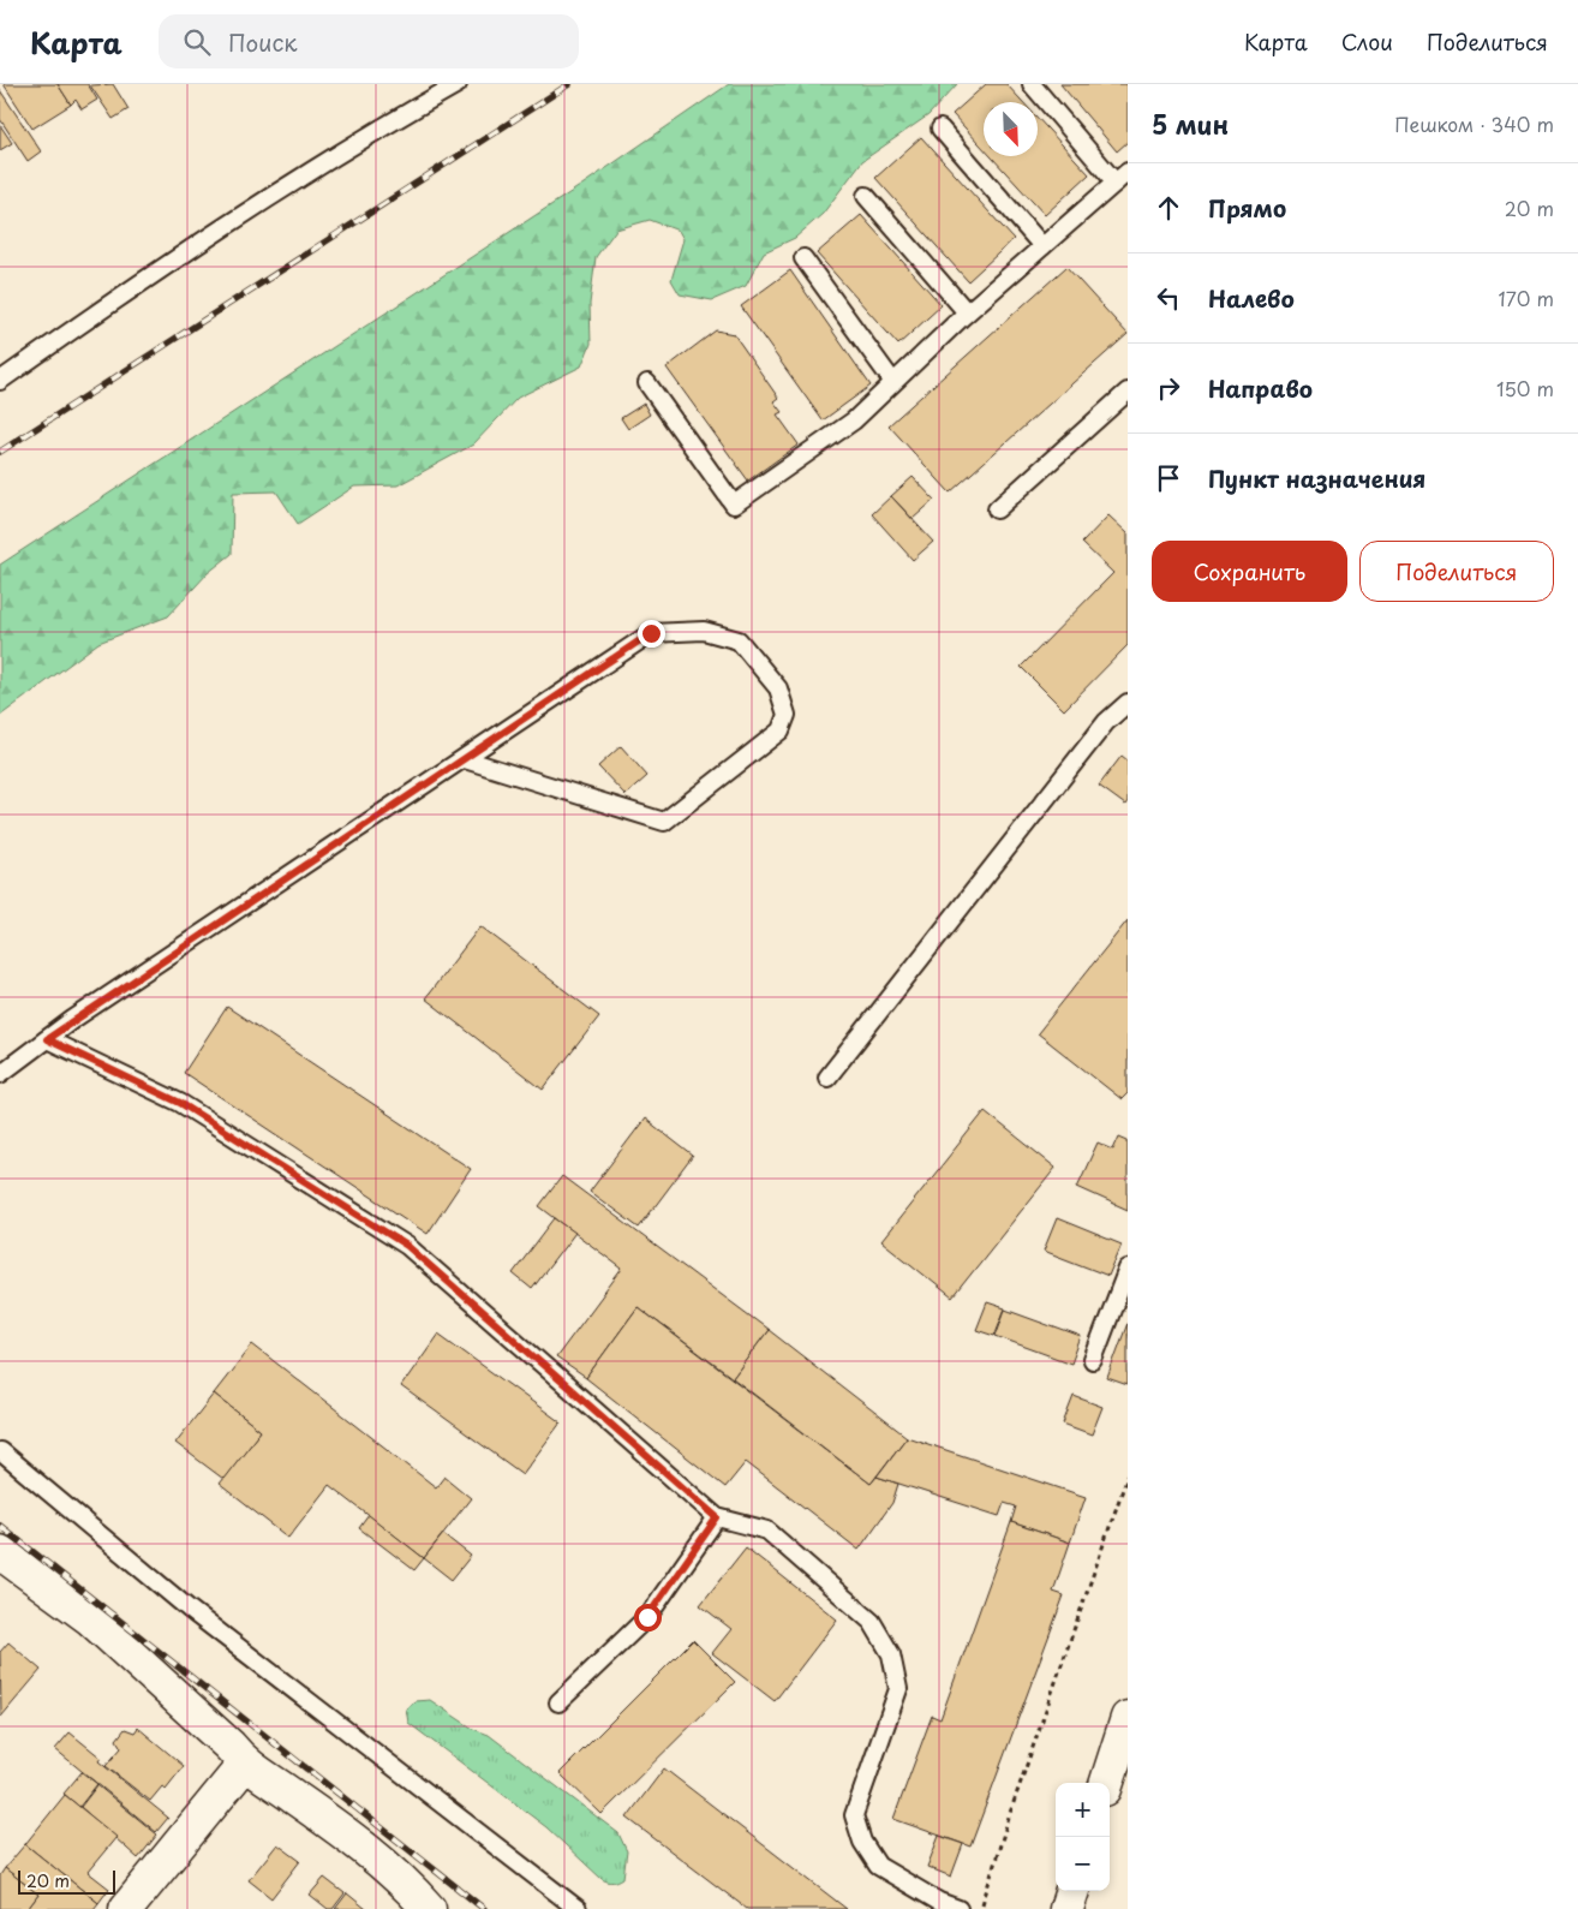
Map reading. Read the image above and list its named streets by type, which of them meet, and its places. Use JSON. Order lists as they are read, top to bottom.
{
  "scale_bar": "20 m",
  "north": "bottom right",
  "page": {
    "header": "Карта",
    "search": "Поиск",
    "nav": ["Карта", "Слои", "Поделиться"],
    "heading": ["5 мин", "Пешком · 340 m"],
    "list": [
      ["Прямо", "20 m"],
      ["Налево", "170 m"],
      ["Направо", "150 m"],
      "Пункт назначения"
    ],
    "buttons": ["Сохранить", "Поделиться"],
    "map_buttons": ["+", "−"],
    "scale": "20 m"
  }
}
